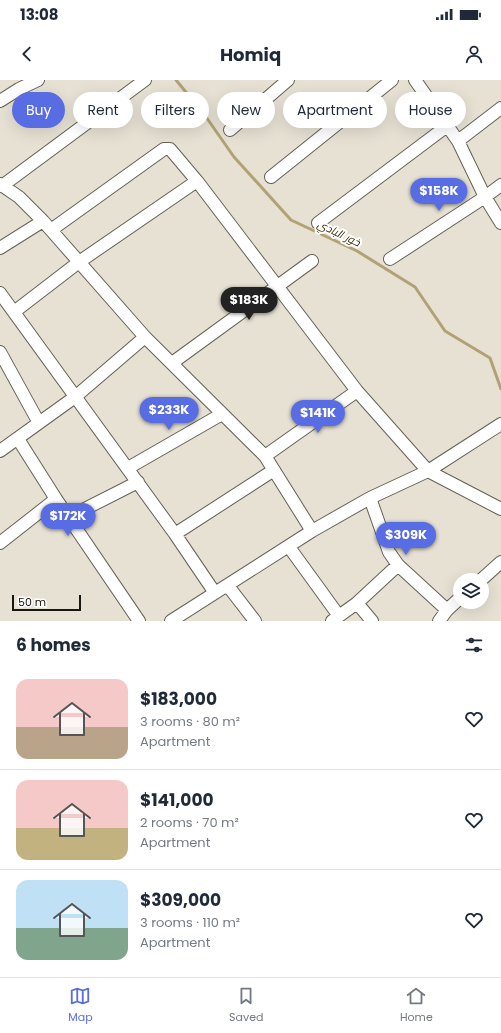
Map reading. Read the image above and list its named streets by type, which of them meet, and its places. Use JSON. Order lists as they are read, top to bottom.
{
  "water": ["خور البادي"],
  "scale_bar": "50 m",
  "page": {
    "status": "13:08",
    "header": "Homiq",
    "chip": [
      "Buy",
      "Rent",
      "Filters",
      "New",
      "Apartment",
      "House"
    ],
    "price": [
      "$158K",
      "$183K",
      "$233K",
      "$141K",
      "$172K",
      "$309K"
    ],
    "scale": "50 m",
    "heading": "6 homes",
    "list": [
      {
        "name": "$183,000",
        "note": "3 rooms · 80 m² · Apartment"
      },
      {
        "name": "$141,000",
        "note": "2 rooms · 70 m² · Apartment"
      },
      {
        "name": "$309,000",
        "note": "3 rooms · 110 m² · Apartment"
      }
    ],
    "tabs": ["Map", "Saved", "Home"]
  }
}
